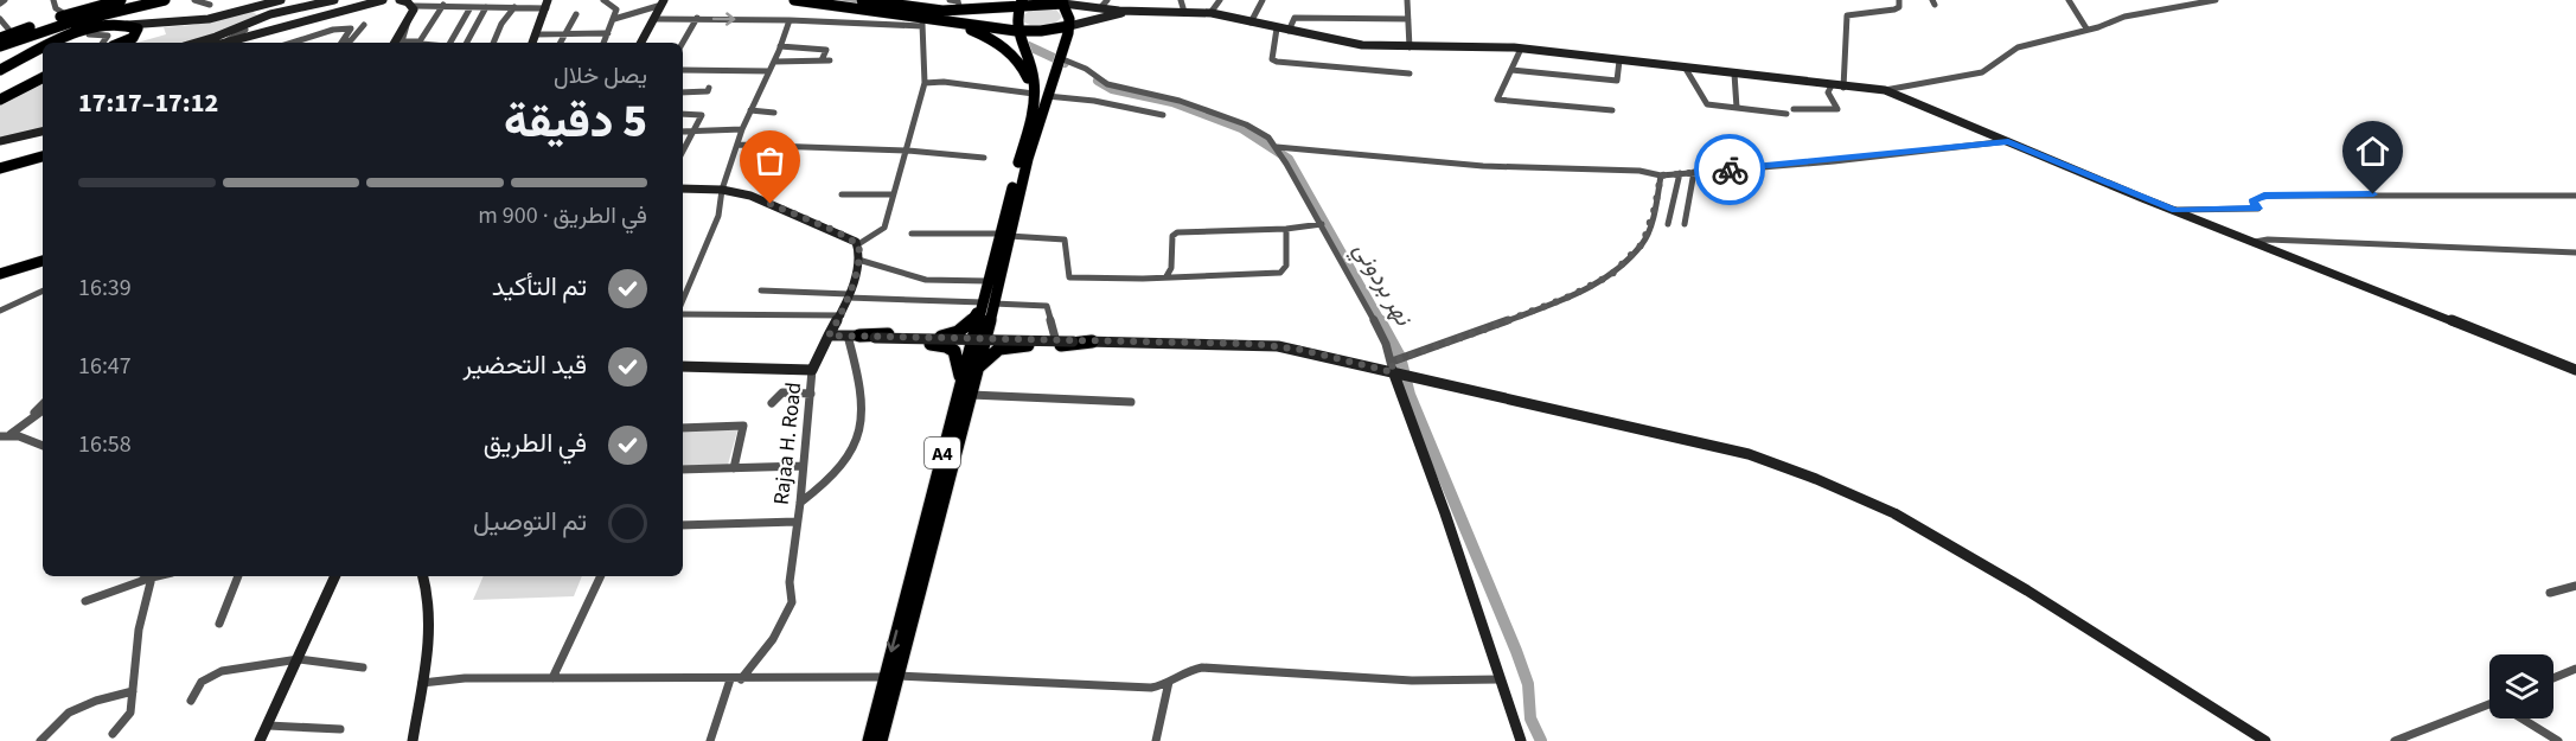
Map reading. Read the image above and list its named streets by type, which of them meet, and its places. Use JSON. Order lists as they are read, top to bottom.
{
  "streets": {
    "highway": ["A4"],
    "street": ["Rajaa H. Road"]
  },
  "water": ["نهر بردوني"],
  "page": {
    "heading": ["5 دقيقة", "يصل خلال", "17:12–17:17"],
    "bar": "في الطريق · 900 m",
    "list": [
      ["تم التأكيد", "16:39"],
      ["قيد التحضير", "16:47"],
      ["في الطريق", "16:58"],
      "تم التوصيل"
    ]
  }
}
